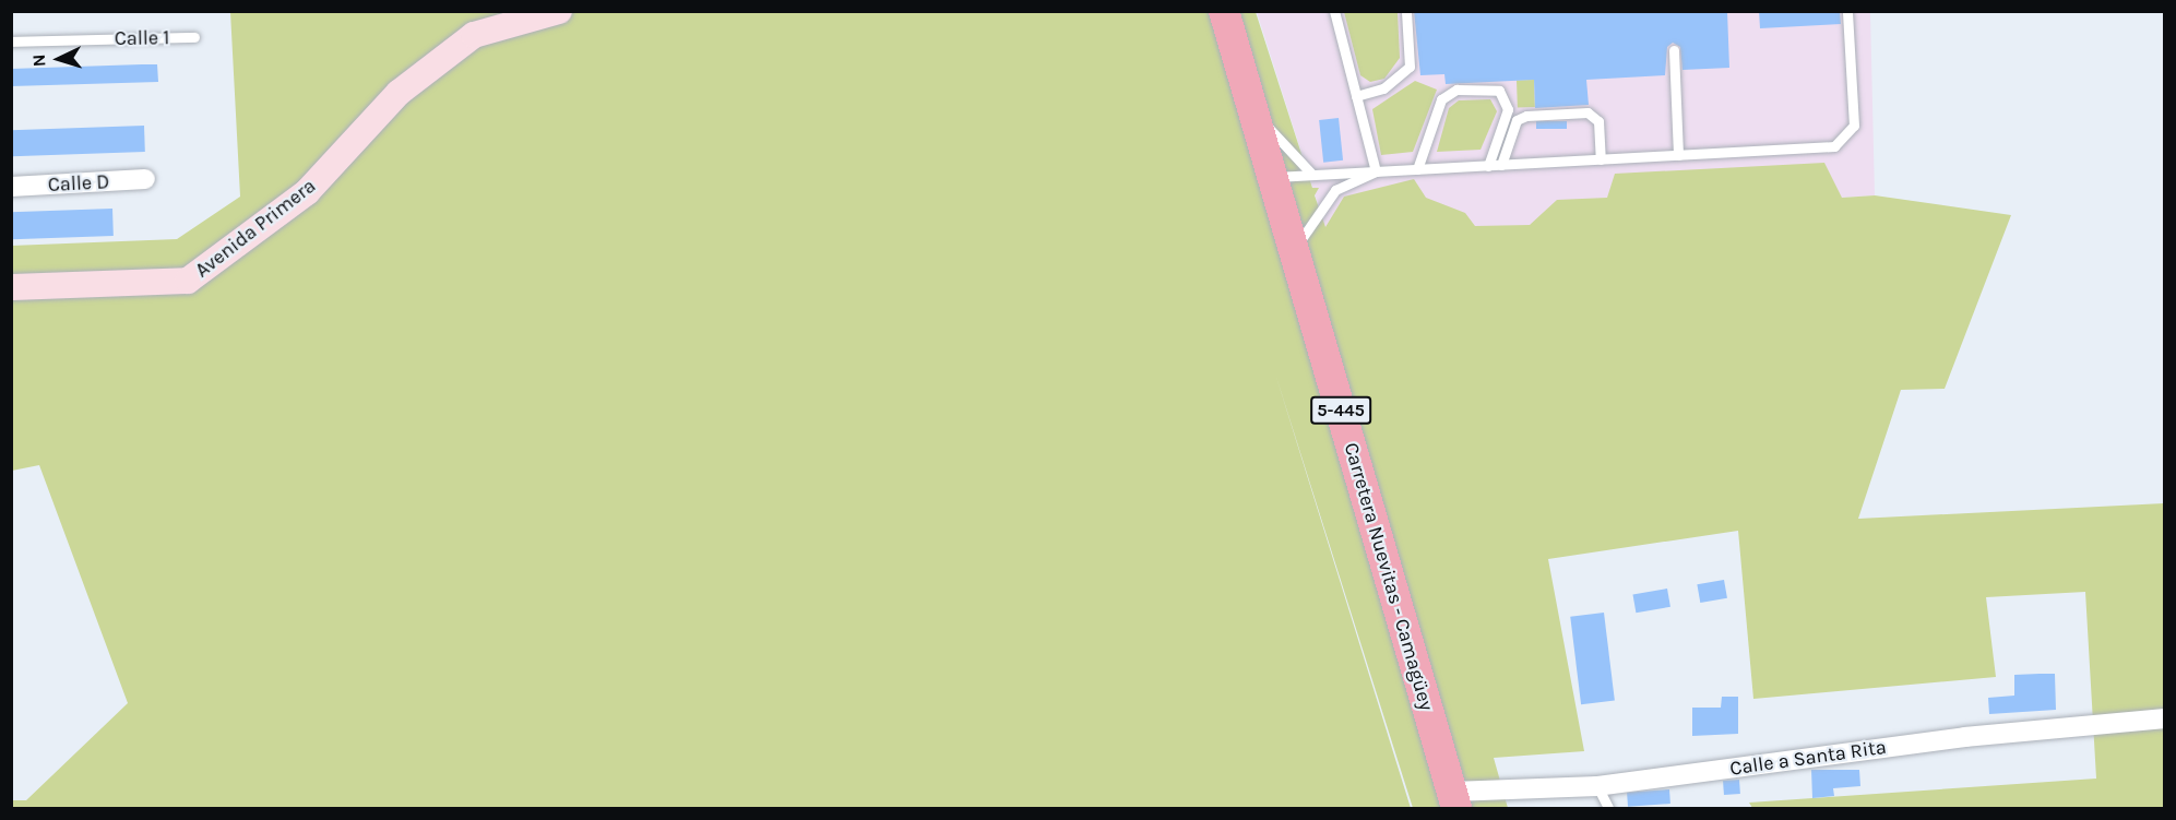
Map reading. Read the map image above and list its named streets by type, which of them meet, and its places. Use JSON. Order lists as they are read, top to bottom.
{
  "streets": {
    "highway": ["5-445", "Carretera Nuevitas - Camagüey"],
    "main road": ["Avenida Primera"],
    "street": ["Calle D", "Calle a Santa Rita"],
    "lane": ["Calle 1"]
  },
  "crossings": [
    ["Carretera Nuevitas - Camagüey", "Calle a Santa Rita"]
  ],
  "north": "left"
}
